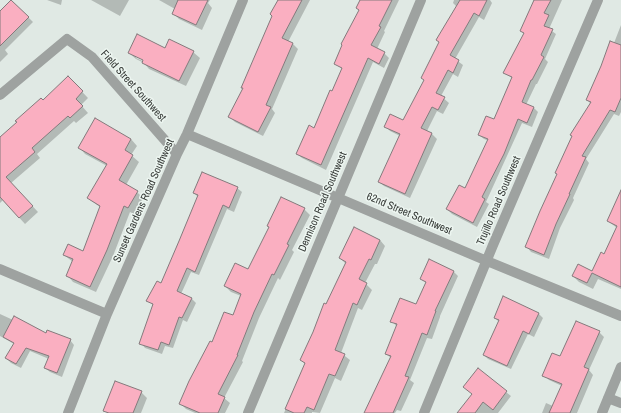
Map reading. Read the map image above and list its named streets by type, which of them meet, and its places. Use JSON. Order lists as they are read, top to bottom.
{
  "streets": {
    "street": [
      "Field Street Southwest",
      "Sunset Gardens Road Southwest",
      "Trujillo Road Southwest",
      "Dennison Road Southwest",
      "62nd Street Southwest"
    ]
  },
  "crossings": [
    ["Field Street Southwest", "Sunset Gardens Road Southwest"],
    ["Sunset Gardens Road Southwest", "62nd Street Southwest"],
    ["Trujillo Road Southwest", "62nd Street Southwest"],
    ["Dennison Road Southwest", "62nd Street Southwest"]
  ]
}
